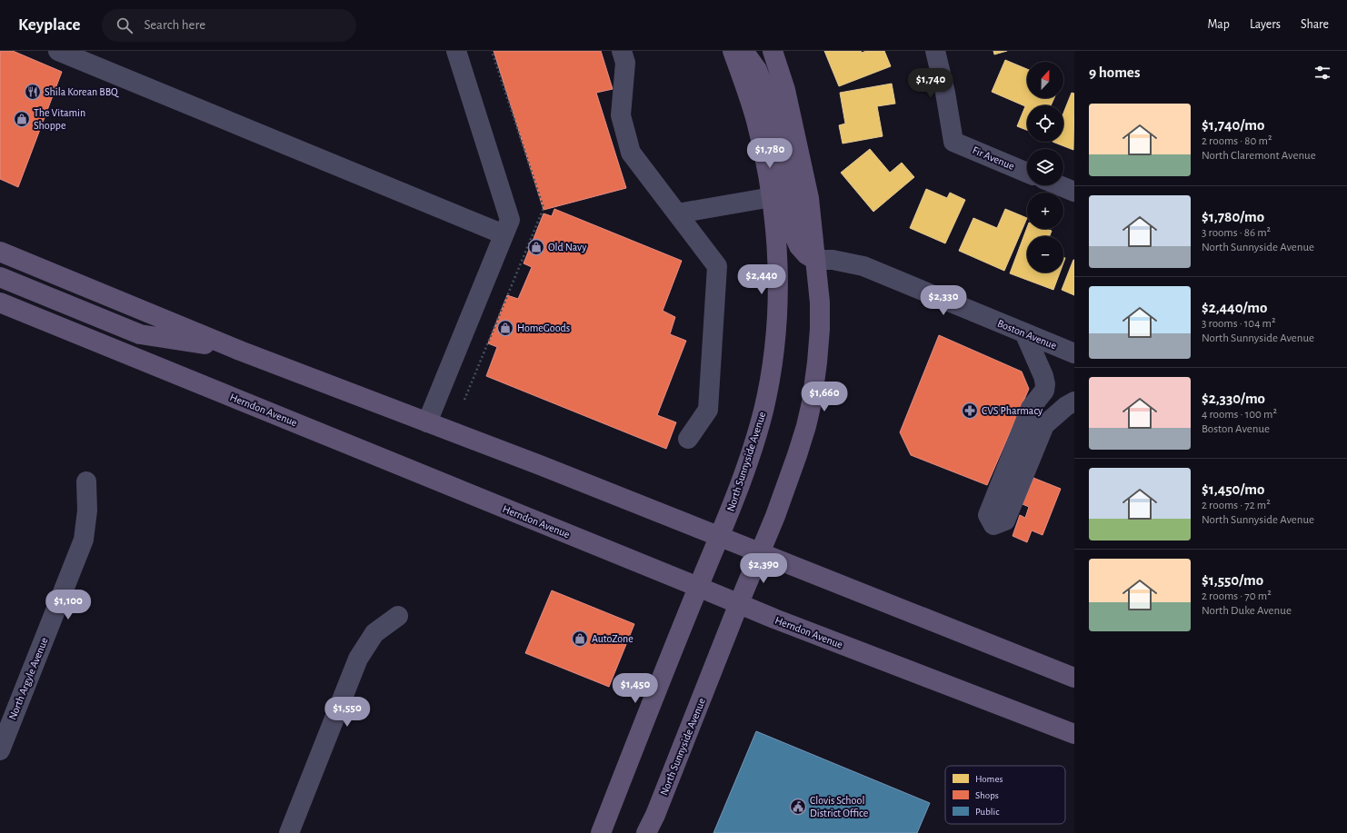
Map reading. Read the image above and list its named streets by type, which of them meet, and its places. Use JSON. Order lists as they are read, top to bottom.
{
  "streets": {
    "main road": ["Herndon Avenue", "North Sunnyside Avenue"],
    "street": ["Fir Avenue", "Boston Avenue", "North Argyle Avenue"]
  },
  "crossings": [
    ["Boston Avenue", "North Sunnyside Avenue"],
    ["Herndon Avenue", "North Sunnyside Avenue"]
  ],
  "places": {
    "restaurant": ["Shila Korean BBQ"],
    "shop": [
      "The Vitamin Shoppe",
      "Old Navy",
      "HomeGoods",
      "AutoZone"
    ],
    "pharmacy": ["CVS Pharmacy"],
    "public building": ["Clovis School District Office"]
  },
  "legend": ["Homes", "Shops", "Public"],
  "north": "top",
  "page": {
    "header": "Keyplace",
    "search": "Search here",
    "nav": ["Map", "Layers", "Share"],
    "heading": "9 homes",
    "map_buttons": ["+", "−"],
    "price": [
      "$1,740",
      "$1,780",
      "$2,440",
      "$2,330",
      "$1,660",
      "$2,390",
      "$1,100",
      "$1,450",
      "$1,550"
    ],
    "list": [
      {
        "name": "$1,740/mo",
        "note": "2 rooms · 80 m² · North Claremont Avenue"
      },
      {
        "name": "$1,780/mo",
        "note": "3 rooms · 86 m² · North Sunnyside Avenue"
      },
      {
        "name": "$2,440/mo",
        "note": "3 rooms · 104 m² · North Sunnyside Avenue"
      },
      {
        "name": "$2,330/mo",
        "note": "4 rooms · 100 m² · Boston Avenue"
      },
      {
        "name": "$1,450/mo",
        "note": "2 rooms · 72 m² · North Sunnyside Avenue"
      },
      {
        "name": "$1,550/mo",
        "note": "2 rooms · 70 m² · North Duke Avenue"
      }
    ]
  }
}
